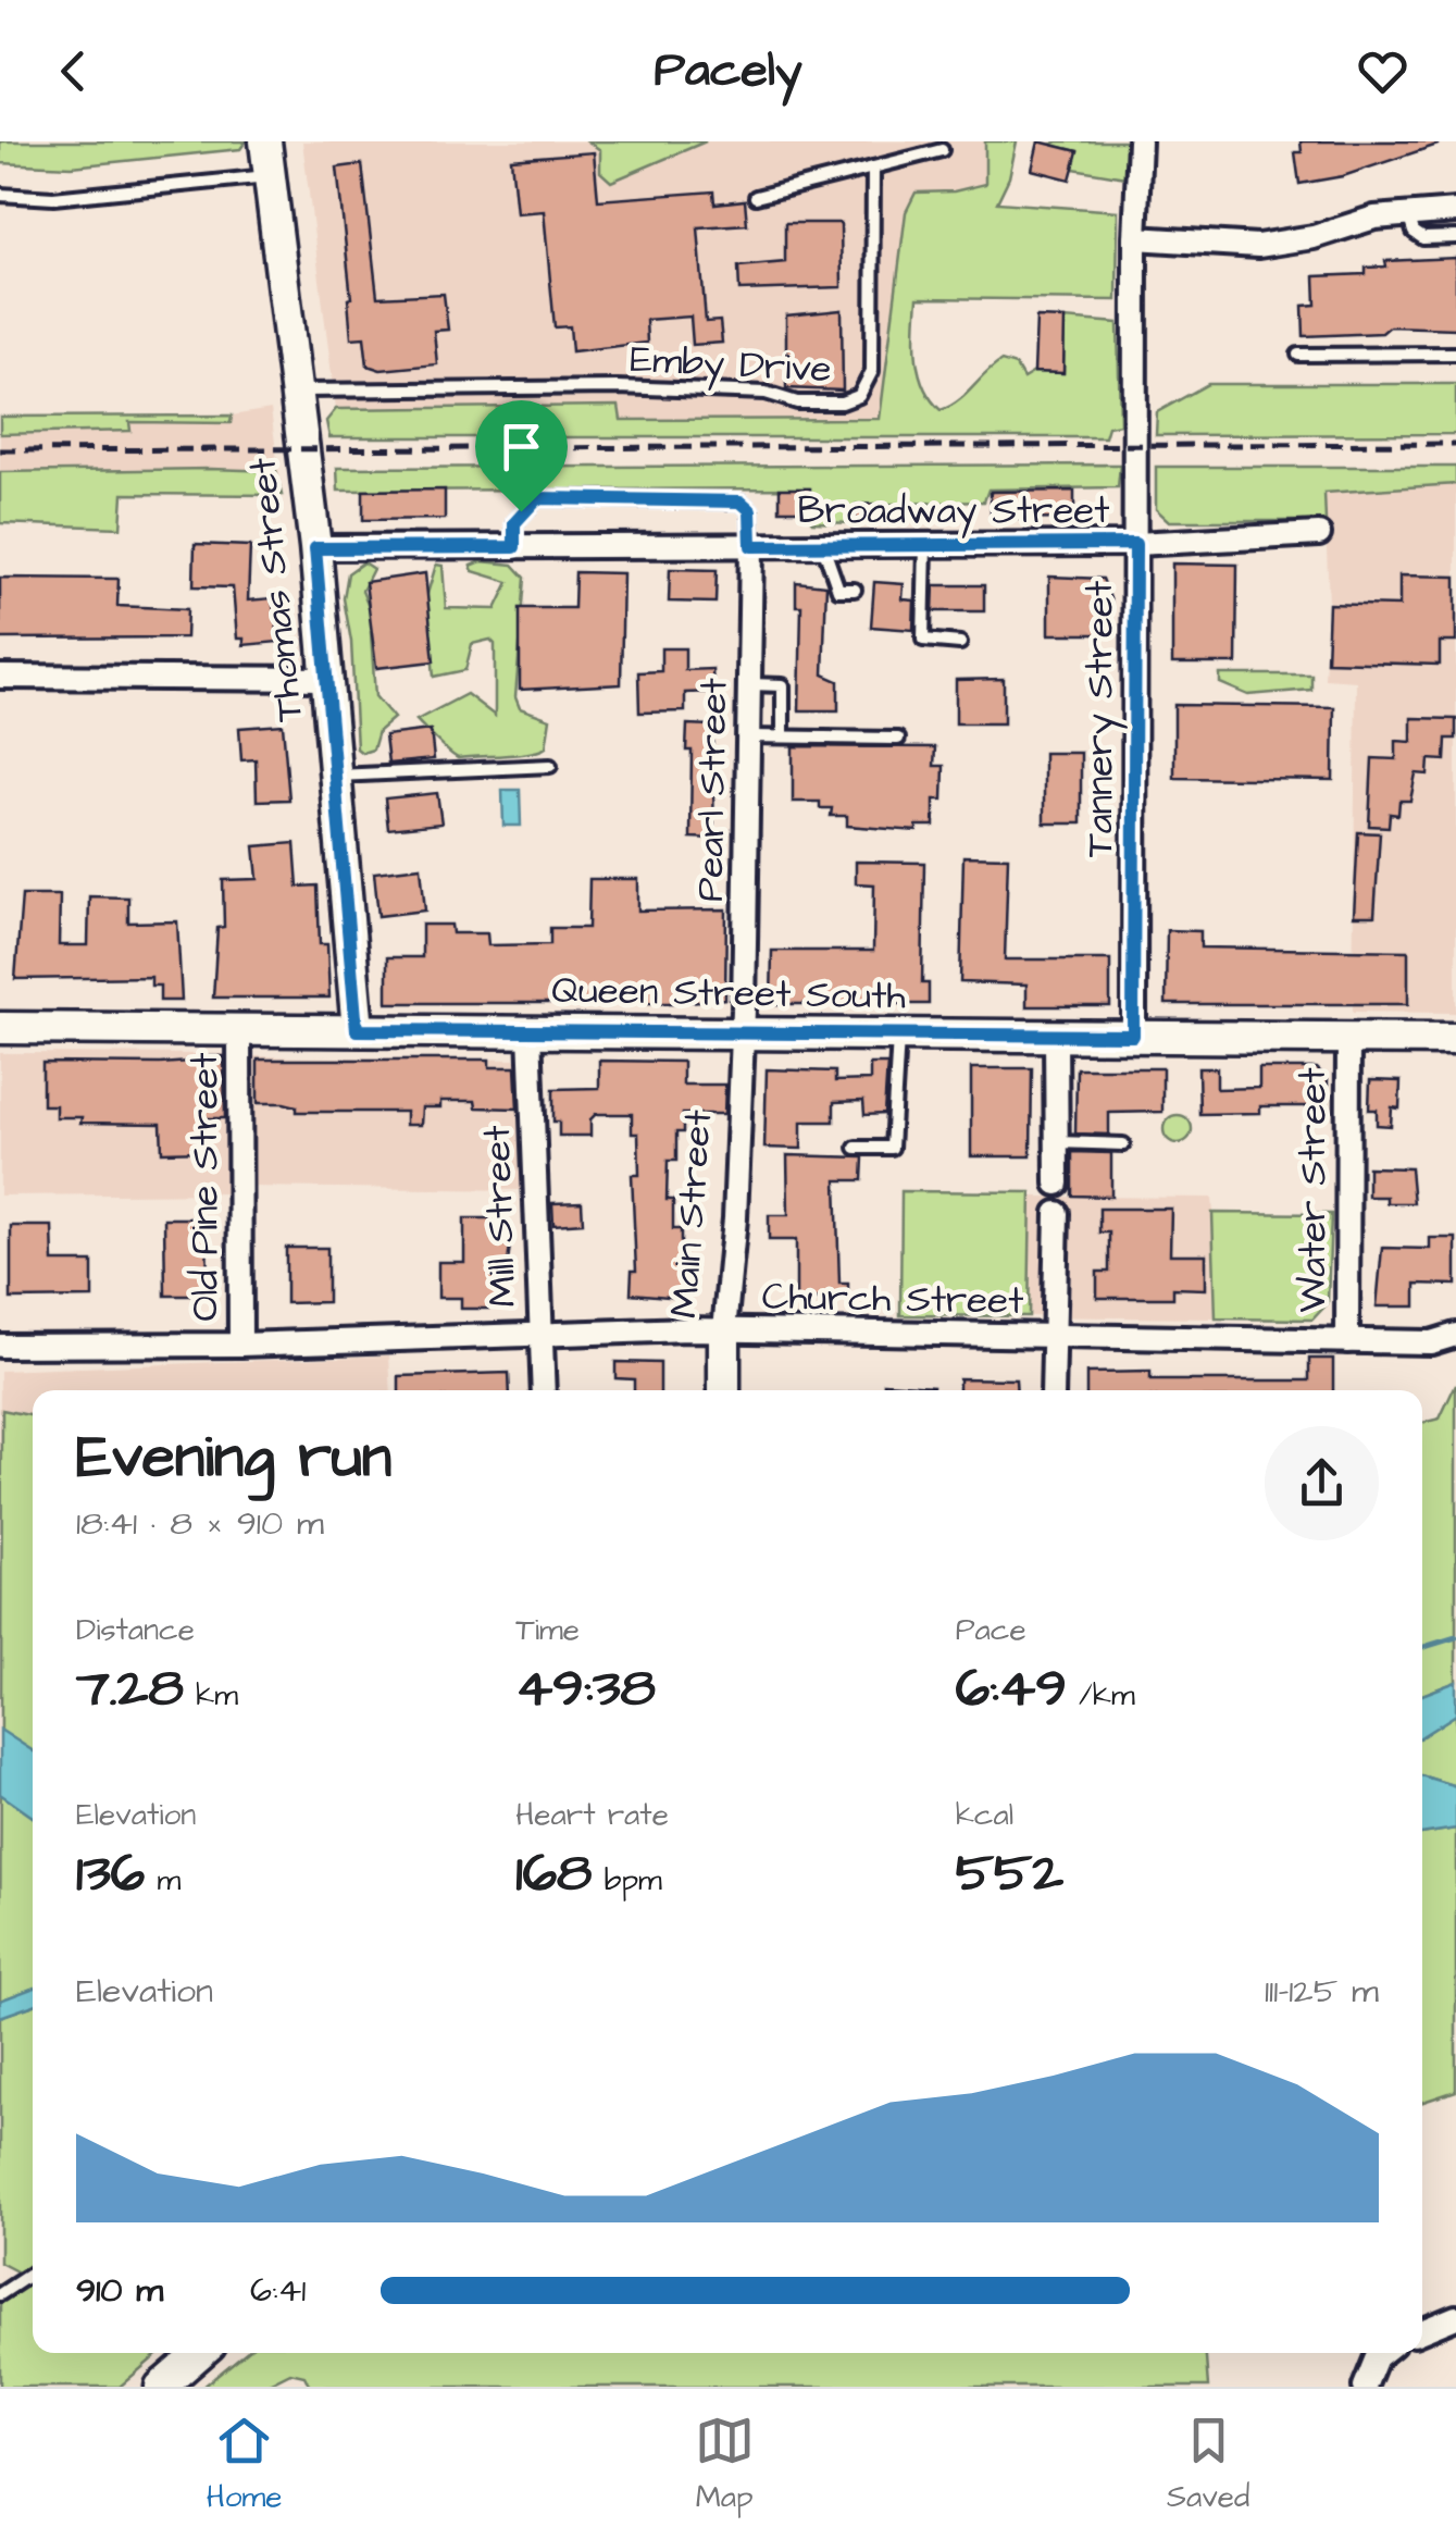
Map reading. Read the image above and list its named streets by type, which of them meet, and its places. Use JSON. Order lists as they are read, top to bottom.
{
  "streets": {
    "main road": ["Thomas Street", "Queen Street South", "Main Street"],
    "street": [
      "Broadway Street",
      "Tannery Street",
      "Pearl Street",
      "Old Pine Street",
      "Water Street",
      "Mill Street",
      "Church Street"
    ],
    "lane": ["Emby Drive"]
  },
  "crossings": [
    ["Emby Drive", "Thomas Street"],
    ["Broadway Street", "Thomas Street"],
    ["Broadway Street", "Tannery Street"],
    ["Broadway Street", "Pearl Street"],
    ["Thomas Street", "Queen Street South"],
    ["Tannery Street", "Queen Street South"],
    ["Pearl Street", "Queen Street South"],
    ["Pearl Street", "Main Street"],
    ["Queen Street South", "Old Pine Street"],
    ["Queen Street South", "Water Street"],
    ["Queen Street South", "Main Street"],
    ["Queen Street South", "Mill Street"],
    ["Old Pine Street", "Church Street"],
    ["Water Street", "Church Street"],
    ["Main Street", "Church Street"],
    ["Mill Street", "Church Street"]
  ],
  "page": {
    "header": "Pacely",
    "heading": ["Evening run", "18:41 · 8 × 910 m"],
    "stats": [
      ["Distance", "7.28 km"],
      ["Time", "49:38"],
      ["Pace", "6:49 /km"],
      ["Elevation", "136 m"],
      ["Heart rate", "168 bpm"],
      ["kcal", "552"]
    ],
    "chart": ["Elevation", "111–125 m"],
    "list": [
      {
        "name": "910 m",
        "note": "6:41"
      }
    ],
    "tabs": ["Home", "Map", "Saved"]
  }
}
